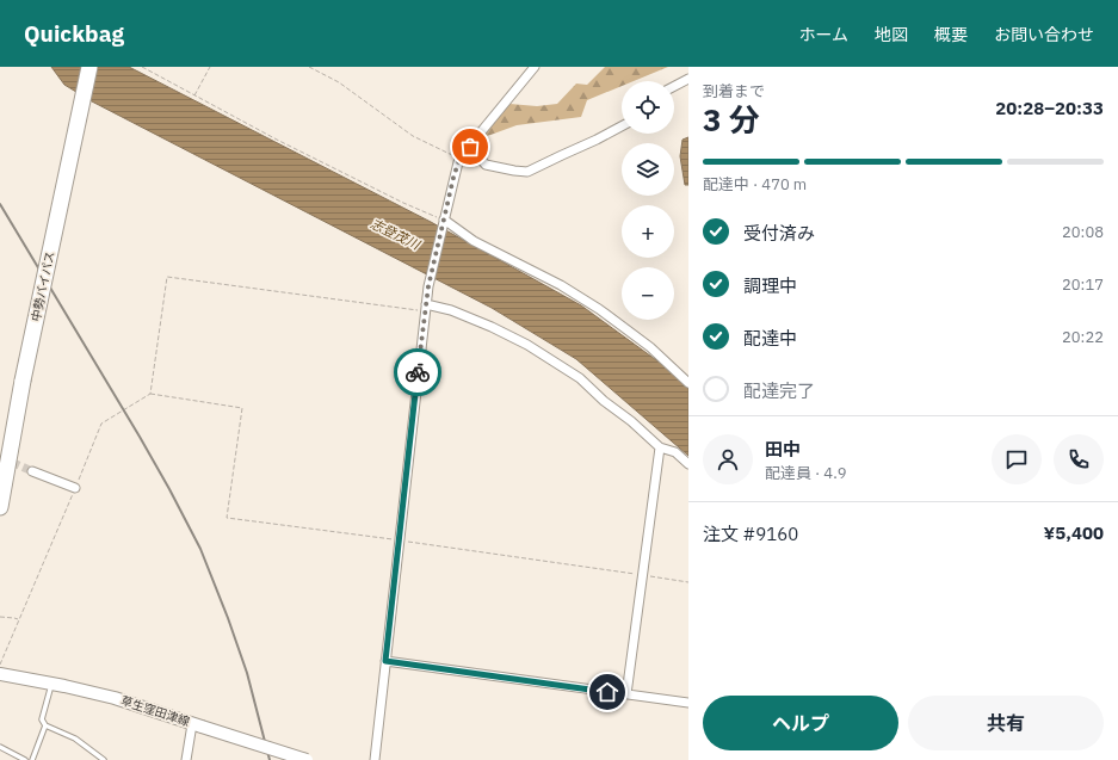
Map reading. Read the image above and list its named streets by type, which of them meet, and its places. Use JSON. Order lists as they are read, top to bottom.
{
  "streets": {
    "highway": ["中勢バイパス"],
    "main road": ["草生窪田津線"]
  },
  "water": ["志登茂川"],
  "page": {
    "header": "Quickbag",
    "nav": [
      "ホーム",
      "地図",
      "概要",
      "お問い合わせ"
    ],
    "heading": ["3 分", "到着まで", "20:28–20:33"],
    "panel": [
      "田中",
      "配達員 · 4.9",
      "注文 #9160",
      "¥5,400"
    ],
    "map_buttons": ["+", "−"],
    "bar": "配達中 · 470 m",
    "list": [
      ["受付済み", "20:08"],
      ["調理中", "20:17"],
      ["配達中", "20:22"],
      "配達完了"
    ],
    "buttons": ["ヘルプ", "共有"]
  }
}
